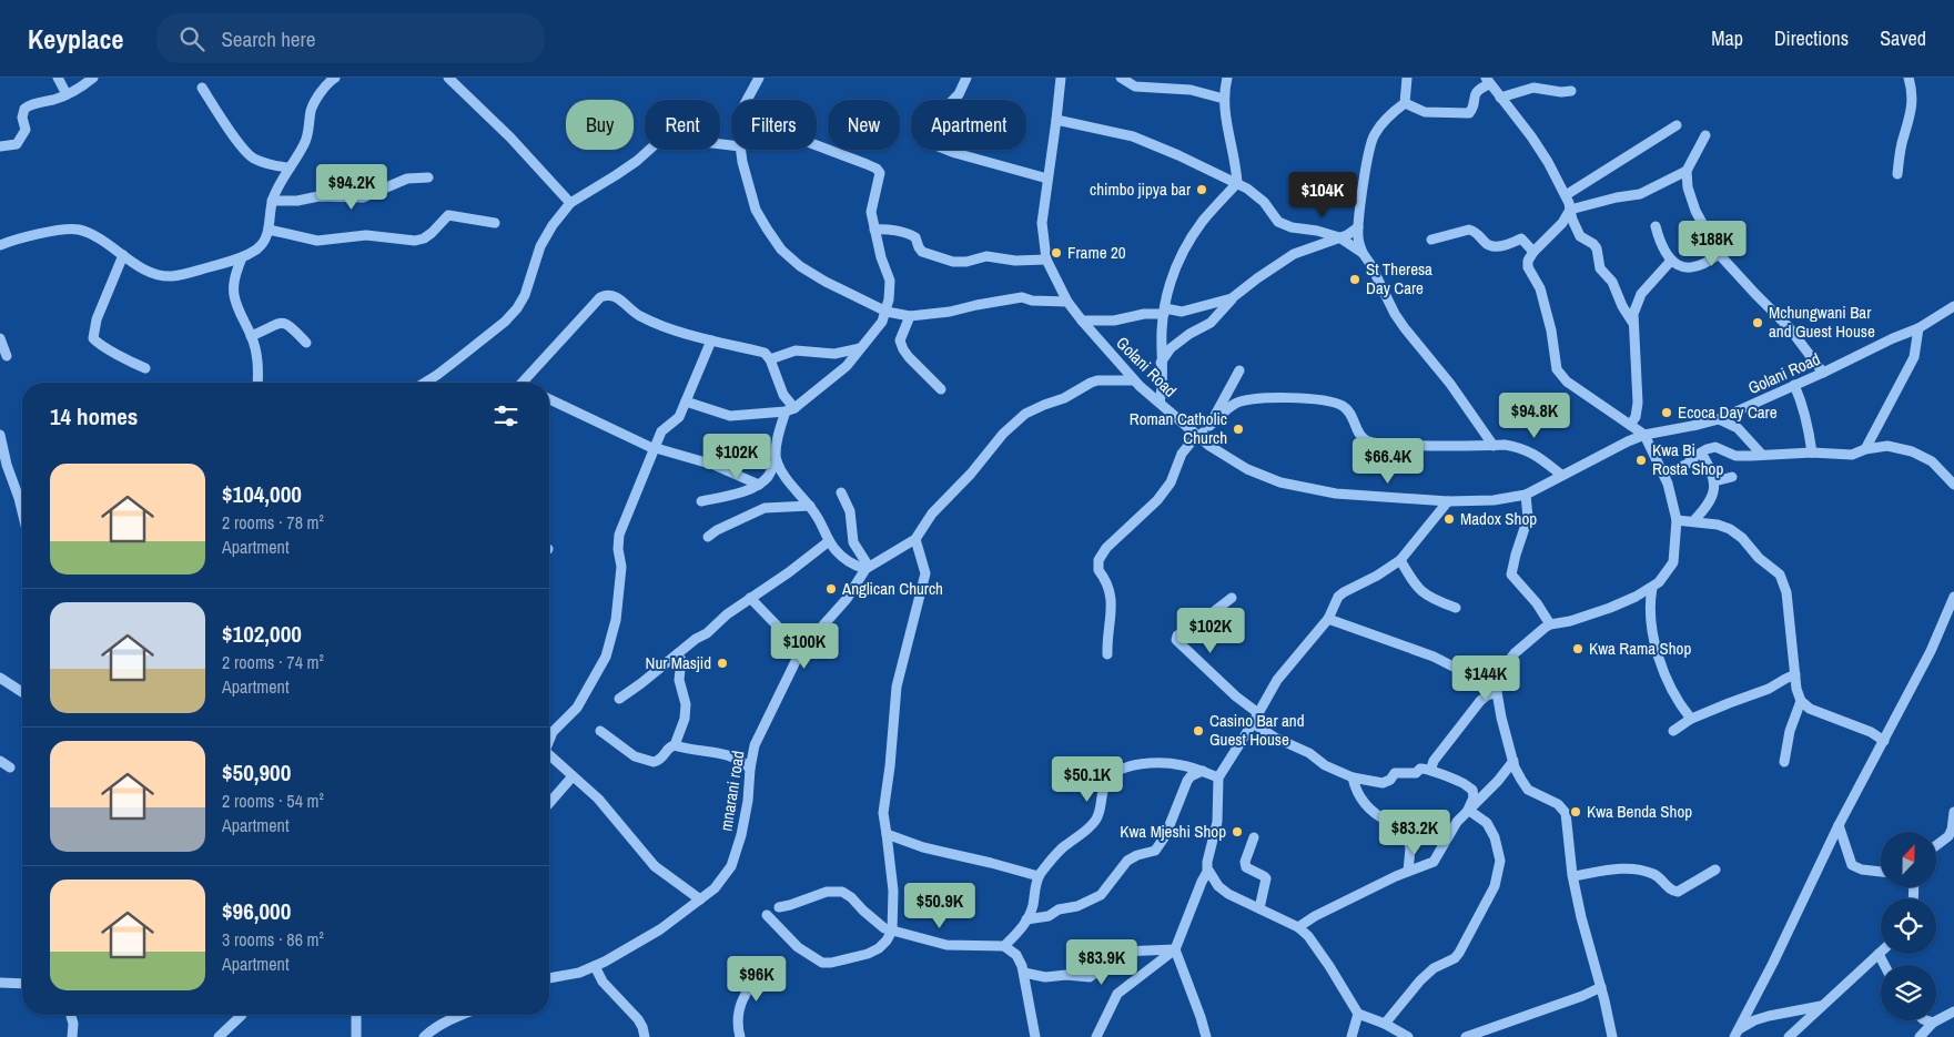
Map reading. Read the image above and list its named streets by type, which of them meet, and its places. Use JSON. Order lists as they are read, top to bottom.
{
  "streets": {
    "street": ["Golani Road", "mnarani road"]
  },
  "crossings": [
    ["Golani Road", "mnarani road"]
  ],
  "places": [
    "chimbo jipya bar",
    "Frame 20",
    "St Theresa Day Care",
    "Mchungwani Bar and Guest House",
    "Ecoca Day Care",
    "Roman Catholic Church",
    "Kwa Bi Rosta Shop",
    "Madox Shop",
    "Anglican Church",
    "Kwa Rama Shop",
    "Nur Masjid",
    "Casino Bar and Guest House",
    "Kwa Benda Shop",
    "Kwa Mjeshi Shop"
  ],
  "north": "top",
  "page": {
    "header": "Keyplace",
    "search": "Search here",
    "nav": ["Map", "Directions", "Saved"],
    "chip": [
      "Buy",
      "Rent",
      "Filters",
      "New",
      "Apartment"
    ],
    "price": [
      "$94.2K",
      "$104K",
      "$188K",
      "$94.8K",
      "$102K",
      "$66.4K",
      "$102K",
      "$100K",
      "$144K",
      "$50.1K",
      "$83.2K",
      "$50.9K",
      "$83.9K",
      "$96K"
    ],
    "heading": "14 homes",
    "list": [
      {
        "name": "$104,000",
        "note": "2 rooms · 78 m² · Apartment"
      },
      {
        "name": "$102,000",
        "note": "2 rooms · 74 m² · Apartment"
      },
      {
        "name": "$50,900",
        "note": "2 rooms · 54 m² · Apartment"
      },
      {
        "name": "$96,000",
        "note": "3 rooms · 86 m² · Apartment"
      }
    ]
  }
}
